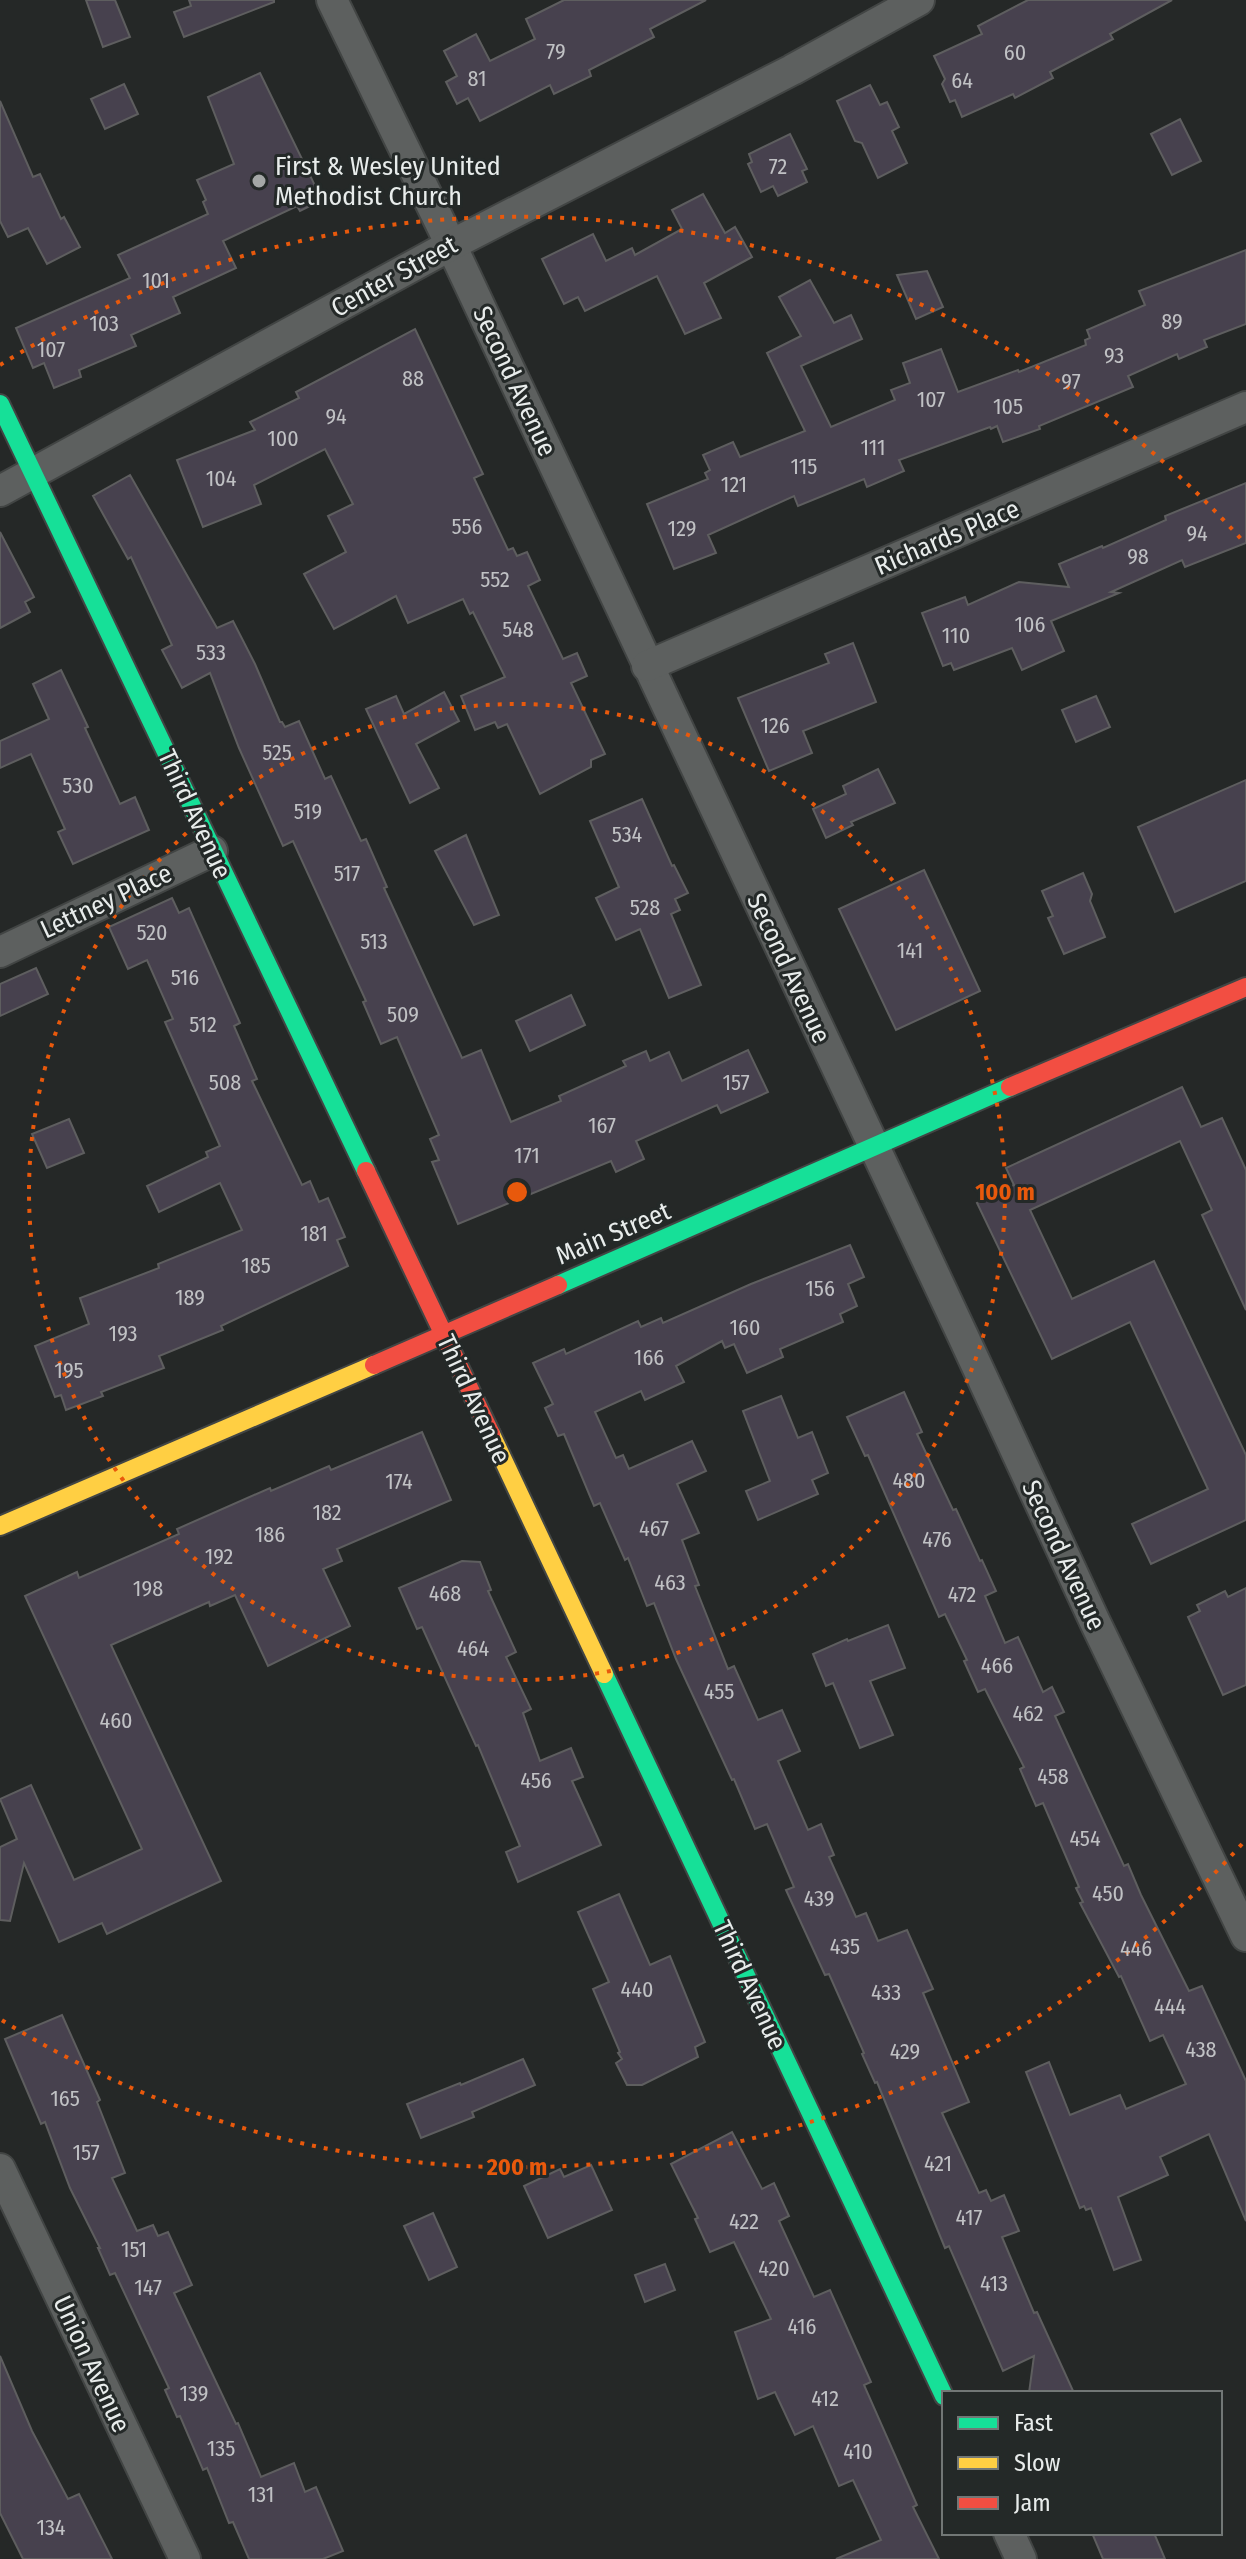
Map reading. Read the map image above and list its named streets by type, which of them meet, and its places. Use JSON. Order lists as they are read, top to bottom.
{
  "streets": {
    "street": [
      "Center Street",
      "Second Avenue",
      "Richards Place",
      "Third Avenue",
      "Lettney Place",
      "Main Street",
      "Union Avenue"
    ]
  },
  "crossings": [
    ["Center Street", "Second Avenue"],
    ["Center Street", "Third Avenue"],
    ["Second Avenue", "Richards Place"],
    ["Second Avenue", "Main Street"],
    ["Third Avenue", "Lettney Place"],
    ["Third Avenue", "Main Street"]
  ],
  "places": ["First & Wesley United Methodist Church"],
  "house_numbers": [
    "79",
    "60",
    "81",
    "64",
    "72",
    "101",
    "89",
    "103",
    "107",
    "93",
    "88",
    "97",
    "107",
    "105",
    "94",
    "100",
    "111",
    "115",
    "104",
    "121",
    "556",
    "129",
    "94",
    "98",
    "552",
    "106",
    "548",
    "110",
    "533",
    "126",
    "525",
    "530",
    "519",
    "534",
    "517",
    "528",
    "520",
    "513",
    "141",
    "516",
    "509",
    "512",
    "508",
    "157",
    "167",
    "171",
    "181",
    "185",
    "156",
    "189",
    "160",
    "193",
    "166",
    "195",
    "480",
    "174",
    "182",
    "467",
    "186",
    "476",
    "192",
    "463",
    "198",
    "468",
    "472",
    "464",
    "466",
    "455",
    "462",
    "460",
    "458",
    "456",
    "454",
    "450",
    "439",
    "435",
    "446",
    "440",
    "433",
    "444",
    "438",
    "429",
    "165",
    "157",
    "421",
    "417",
    "422",
    "151",
    "420",
    "413",
    "147",
    "416",
    "139",
    "412",
    "135",
    "410",
    "131",
    "134"
  ],
  "legend": ["Fast", "Slow", "Jam"],
  "rings": ["100 m", "200 m"]
}
